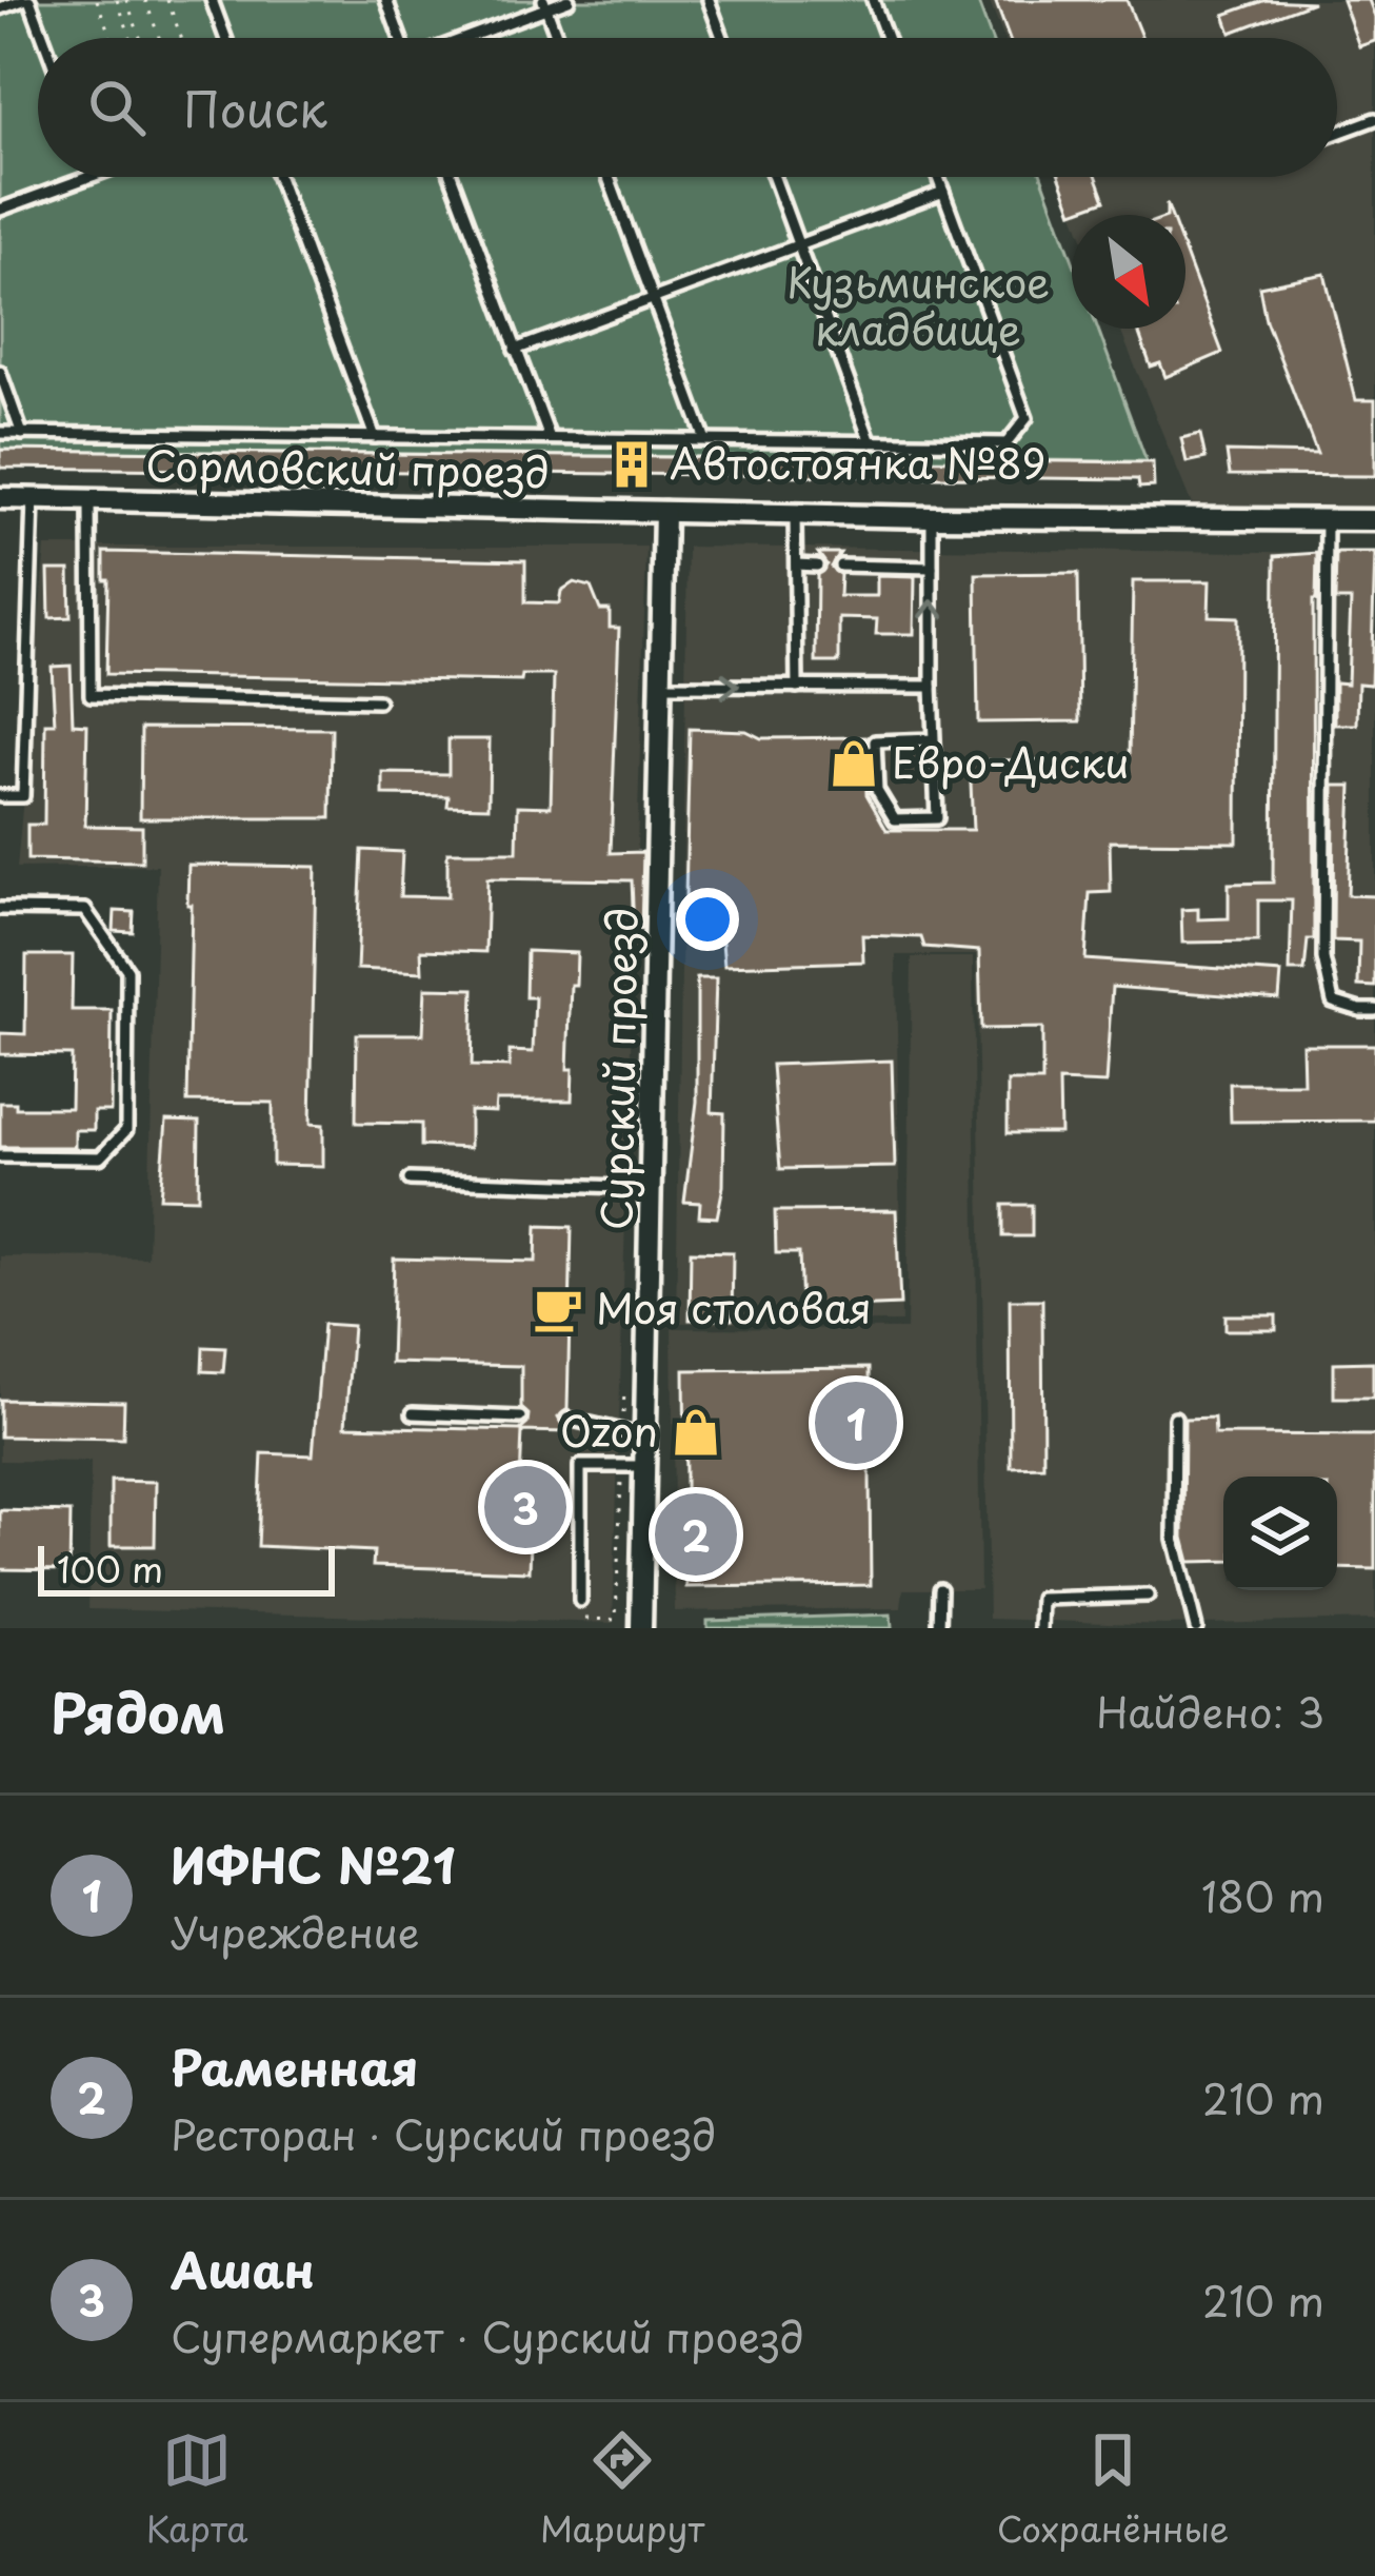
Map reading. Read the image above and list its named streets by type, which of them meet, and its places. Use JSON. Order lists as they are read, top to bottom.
{
  "streets": {
    "street": ["Сормовский проезд", "Сурский проезд"]
  },
  "crossings": [
    ["Сормовский проезд", "Сурский проезд"]
  ],
  "parks": ["Кузьминское кладбище"],
  "places": {
    "building": ["Автостоянка №89"],
    "shop": ["Евро-Диски", "Ozon"],
    "cafe": ["Моя столовая"]
  },
  "scale_bar": "100 m",
  "north": "bottom right",
  "page": {
    "search": "Поиск",
    "pins": ["1", "3", "2"],
    "scale": "100 m",
    "heading": ["Рядом", "Найдено: 3"],
    "list": [
      {
        "mark": "1",
        "name": "ИФНС №21",
        "note": "Учреждение",
        "value": "180 m"
      },
      {
        "mark": "2",
        "name": "Раменная",
        "note": "Ресторан · Сурский проезд",
        "value": "210 m"
      },
      {
        "mark": "3",
        "name": "Ашан",
        "note": "Супермаркет · Сурский проезд",
        "value": "210 m"
      }
    ],
    "nav": ["Карта", "Маршрут", "Сохранённые"]
  }
}
